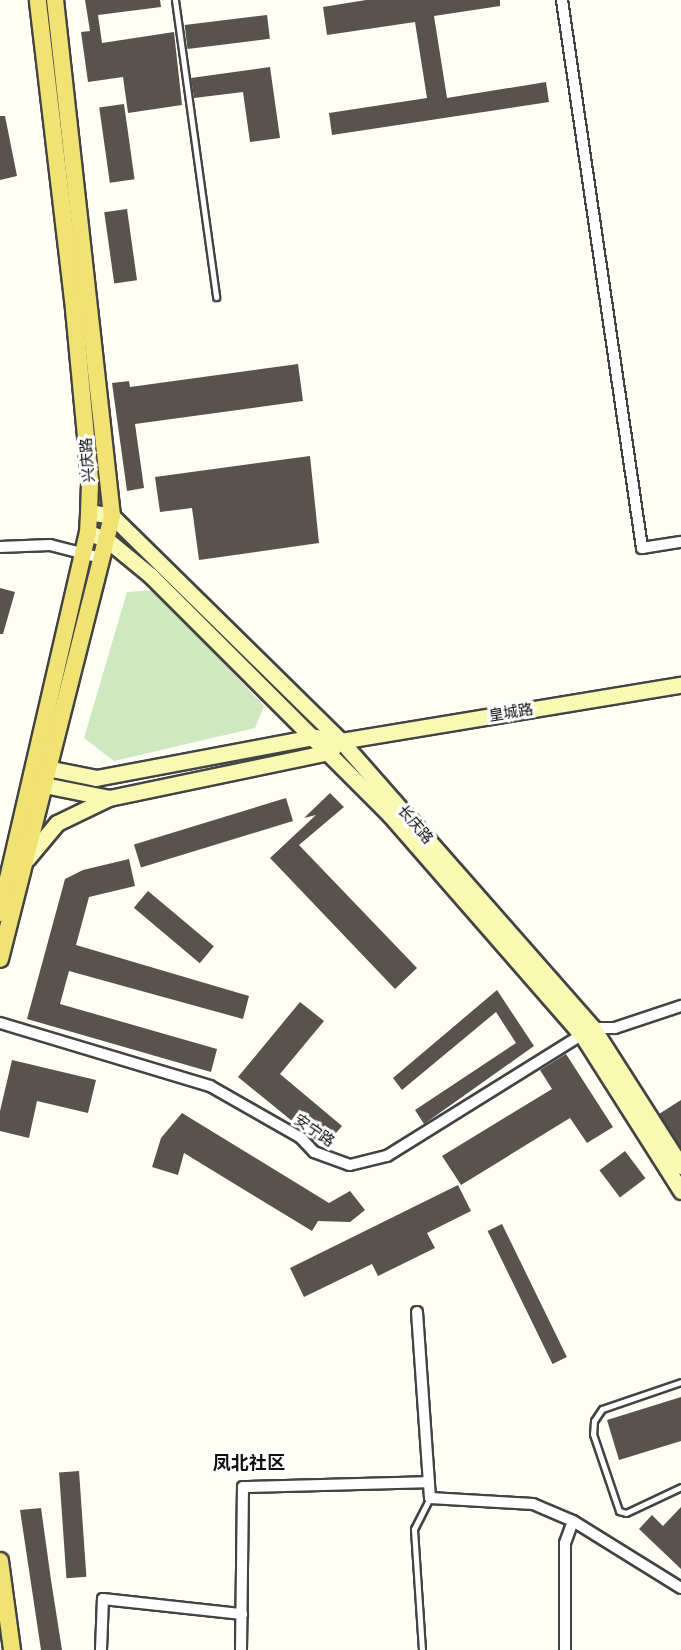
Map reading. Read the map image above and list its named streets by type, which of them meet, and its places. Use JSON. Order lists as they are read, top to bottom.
{
  "streets": {
    "main road": ["兴庆路", "皇城路", "长庆路"],
    "street": ["安宁路"]
  },
  "crossings": [
    ["兴庆路", "皇城路"],
    ["兴庆路", "长庆路"],
    ["皇城路", "长庆路"],
    ["长庆路", "安宁路"]
  ],
  "districts": ["凤北社区"]
}
